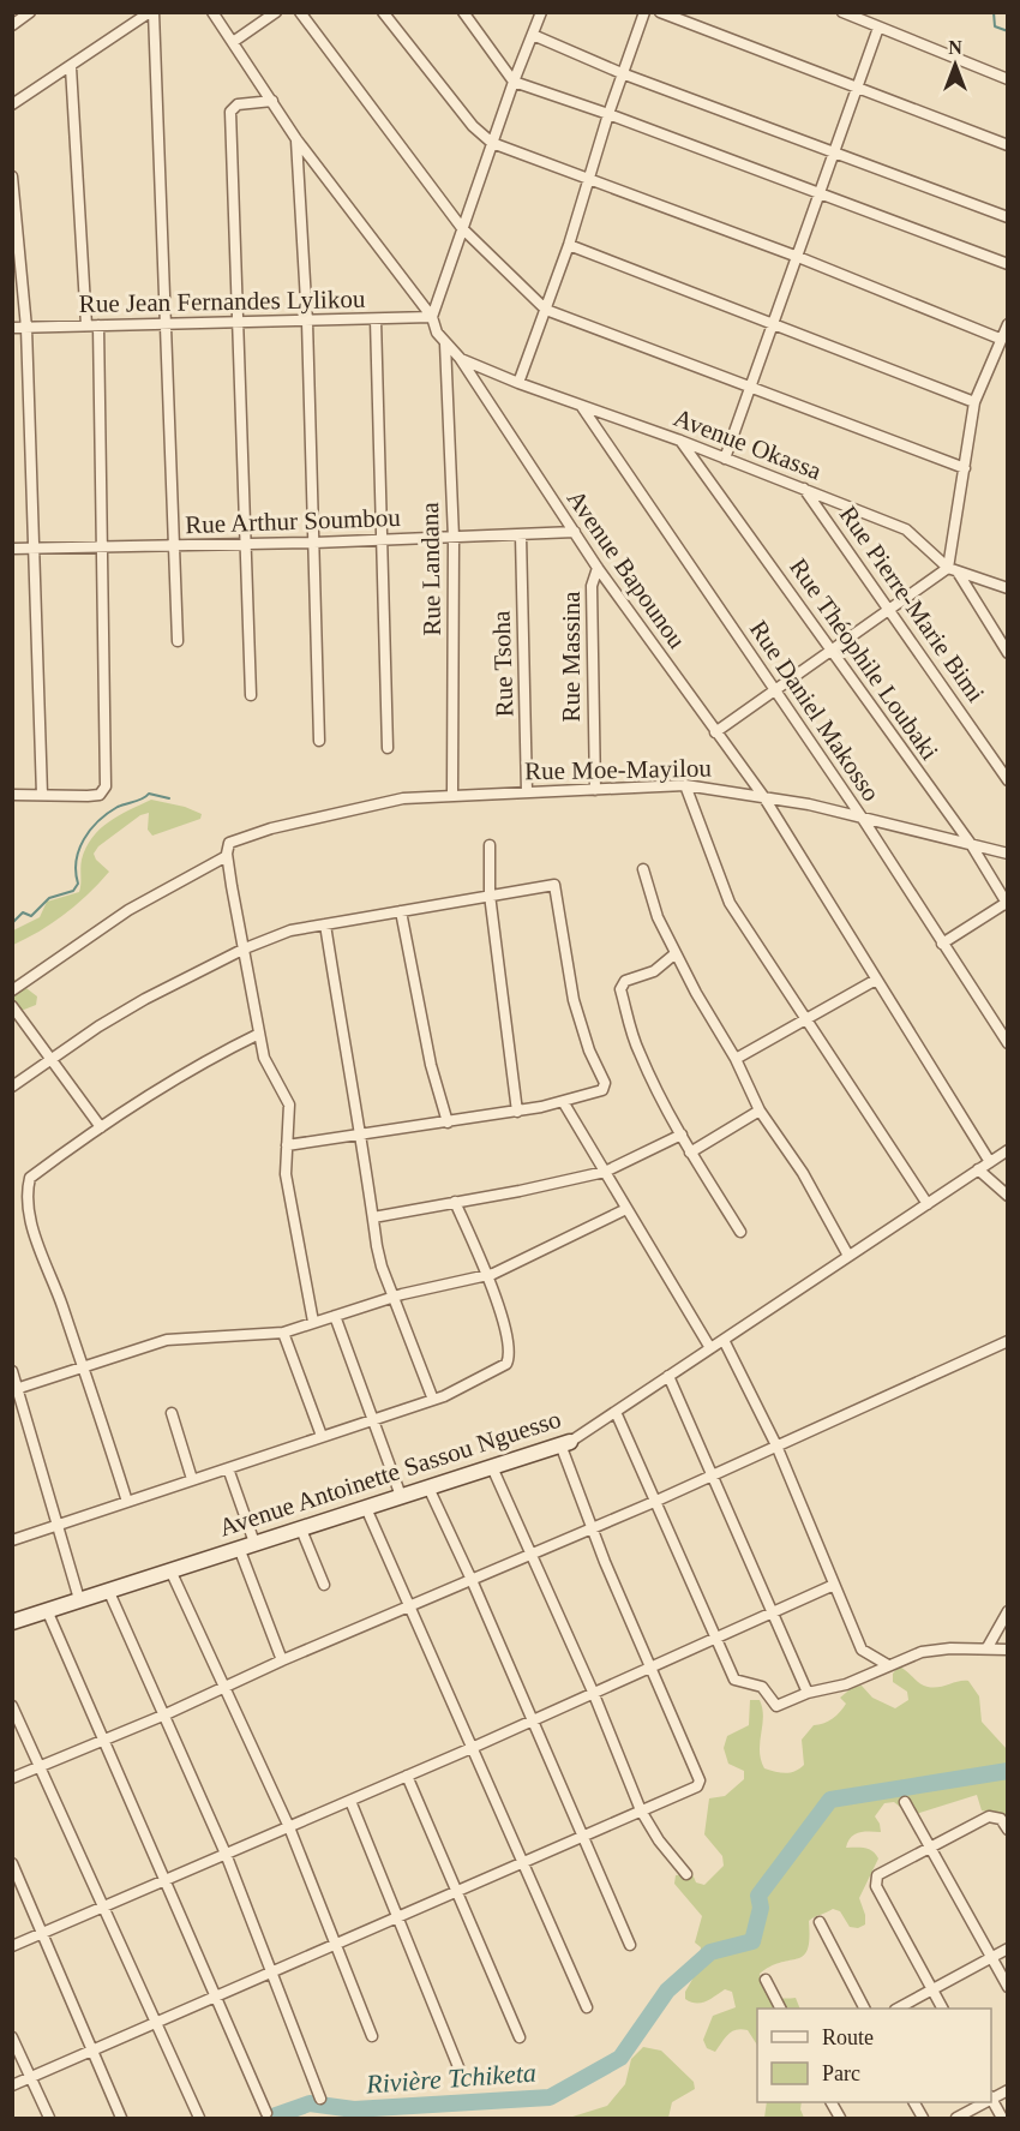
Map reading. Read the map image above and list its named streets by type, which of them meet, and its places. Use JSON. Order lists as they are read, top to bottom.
{
  "streets": {
    "street": [
      "Rue Jean Fernandes Lylikou",
      "Avenue Okassa",
      "Rue Arthur Soumbou",
      "Rue Landana",
      "Avenue Bapounou",
      "Rue Pierre-Marie Bimi",
      "Rue Massina",
      "Rue Théophile Loubaki",
      "Rue Tsoha",
      "Rue Daniel Makosso",
      "Rue Moe-Mayilou",
      "Avenue Antoinette Sassou Nguesso"
    ]
  },
  "crossings": [
    ["Rue Jean Fernandes Lylikou", "Avenue Bapounou"],
    ["Avenue Okassa", "Avenue Bapounou"],
    ["Avenue Okassa", "Rue Pierre-Marie Bimi"],
    ["Avenue Okassa", "Rue Théophile Loubaki"],
    ["Avenue Okassa", "Rue Daniel Makosso"],
    ["Rue Arthur Soumbou", "Rue Landana"],
    ["Rue Arthur Soumbou", "Avenue Bapounou"],
    ["Rue Arthur Soumbou", "Rue Tsoha"],
    ["Rue Landana", "Avenue Bapounou"],
    ["Rue Landana", "Rue Moe-Mayilou"],
    ["Avenue Bapounou", "Rue Massina"],
    ["Avenue Bapounou", "Rue Moe-Mayilou"],
    ["Avenue Bapounou", "Avenue Antoinette Sassou Nguesso"],
    ["Rue Massina", "Rue Moe-Mayilou"],
    ["Rue Théophile Loubaki", "Rue Moe-Mayilou"],
    ["Rue Tsoha", "Rue Moe-Mayilou"],
    ["Rue Daniel Makosso", "Rue Moe-Mayilou"]
  ],
  "water": ["Rivière Tchiketa"],
  "legend": ["Route", "Parc"],
  "north": "top"
}
